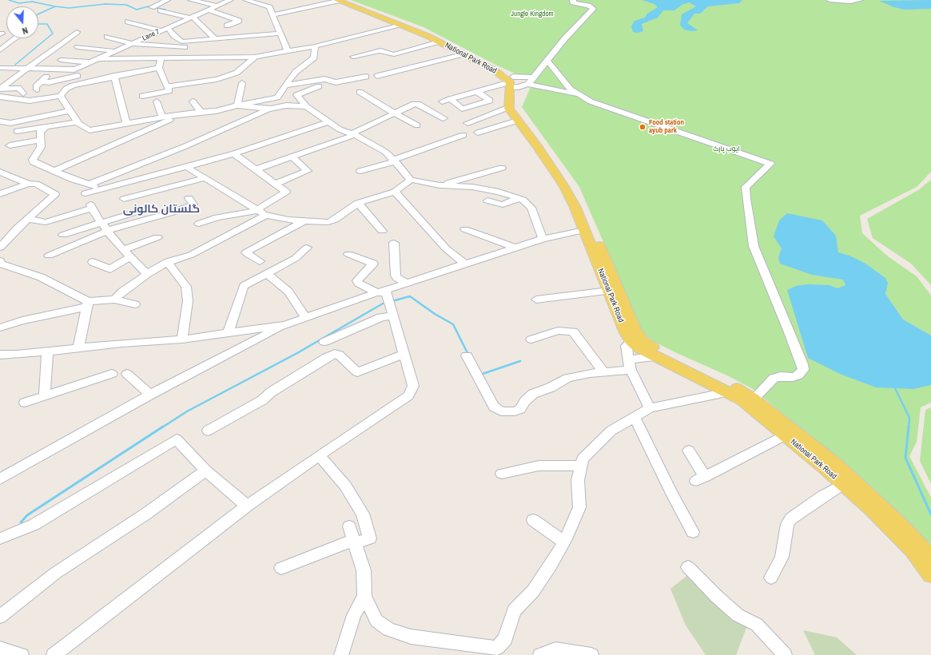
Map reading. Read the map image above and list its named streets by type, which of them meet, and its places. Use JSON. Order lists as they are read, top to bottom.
{
  "streets": {
    "main road": ["National Park Road"],
    "street": ["Lane 7"]
  },
  "districts": ["گلستان کالونی"],
  "parks": ["Jungle Kingdom", "ایوب پارک"],
  "places": ["Food station ayub park"],
  "north": "bottom"
}
